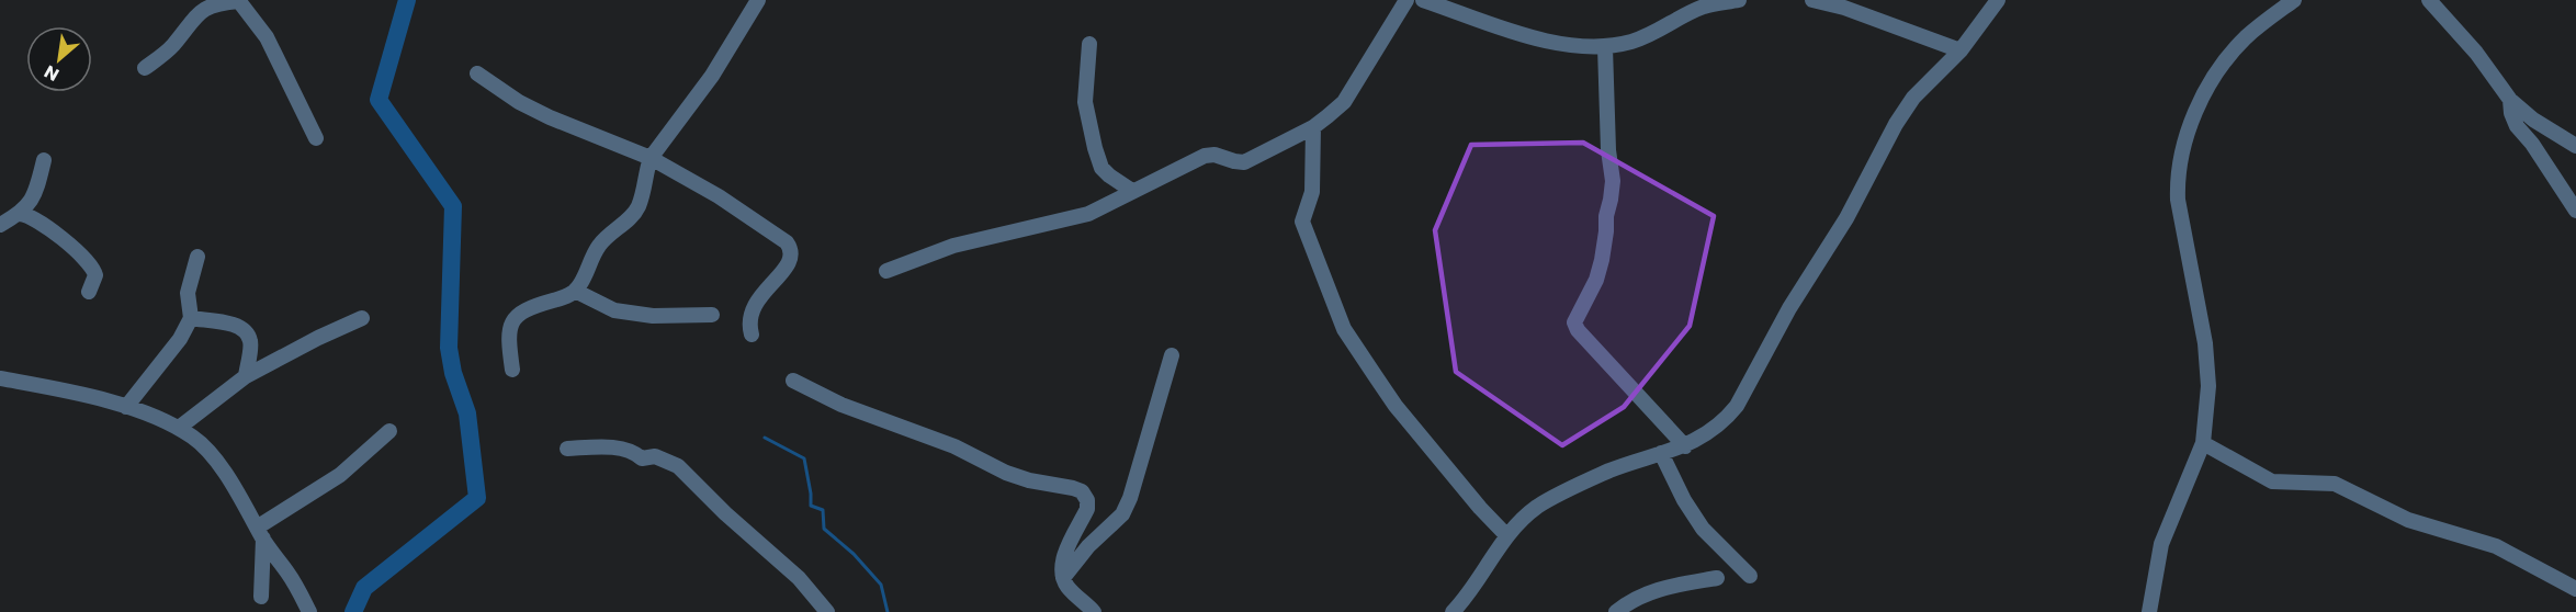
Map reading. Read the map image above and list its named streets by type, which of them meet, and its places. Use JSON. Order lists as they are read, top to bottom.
{
  "north": "bottom left"
}
